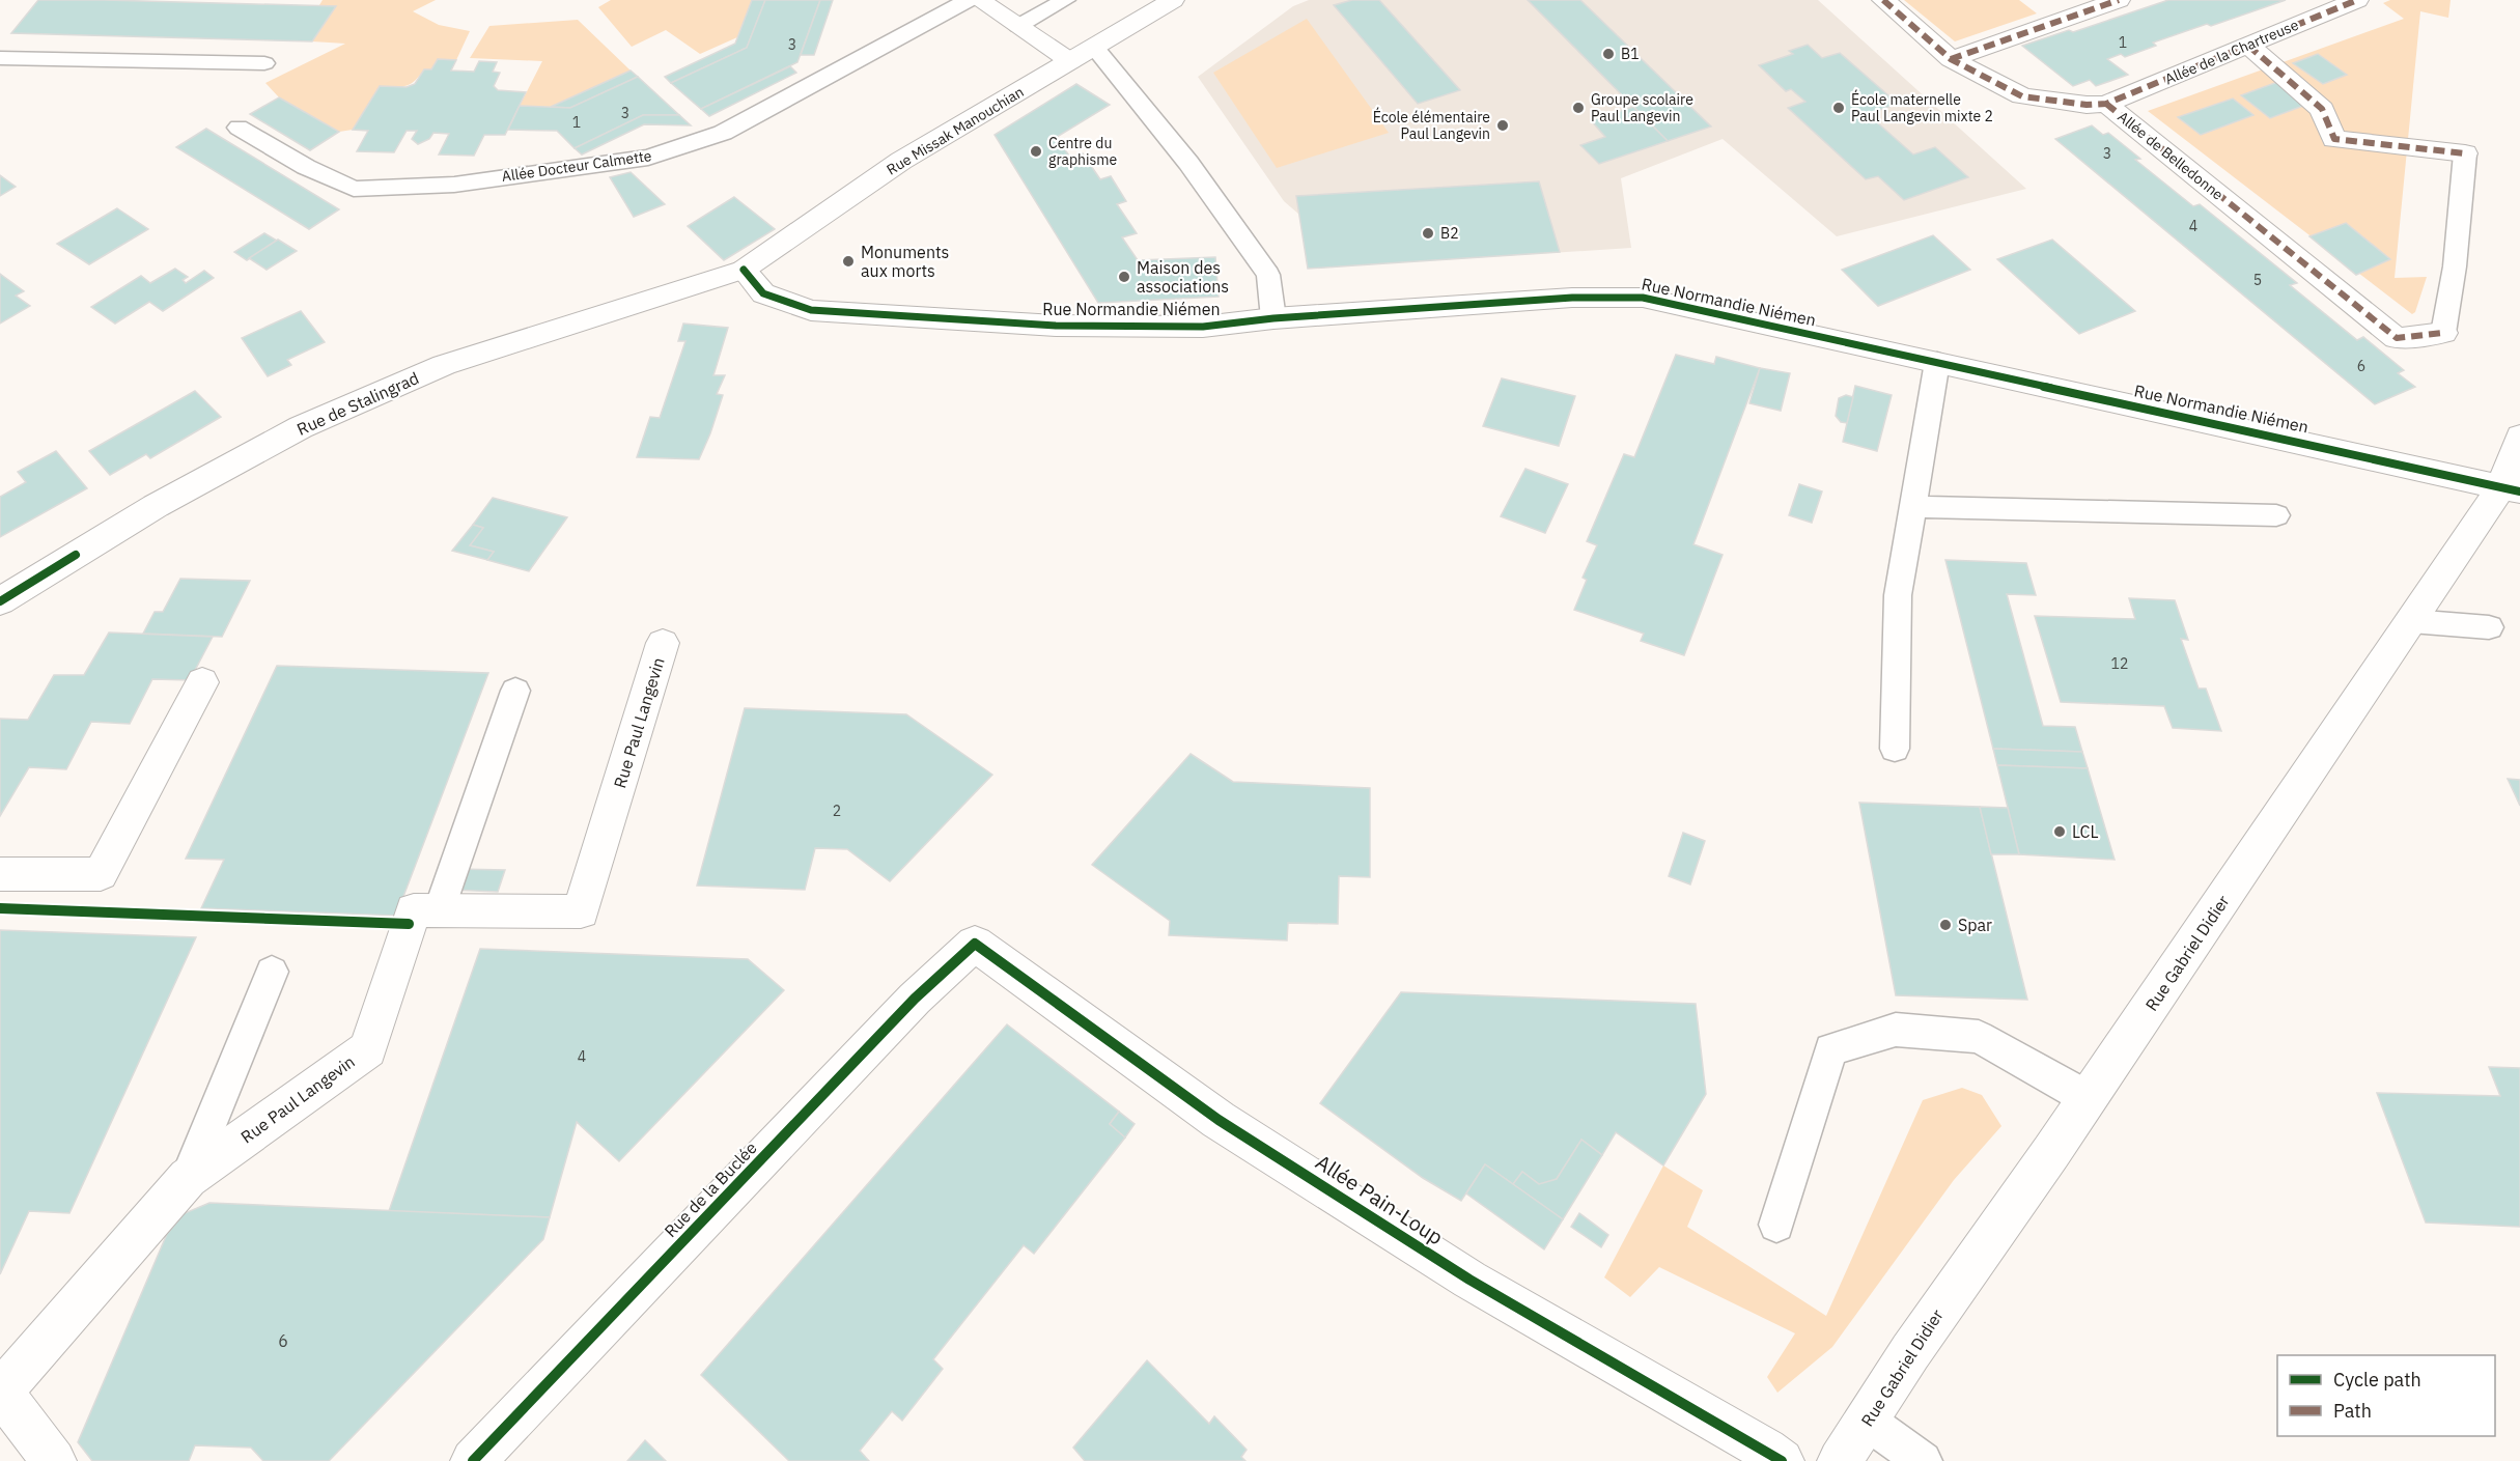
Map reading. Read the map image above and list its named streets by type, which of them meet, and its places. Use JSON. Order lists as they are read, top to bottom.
{
  "streets": {
    "street": [
      "Allée de la Chartreuse",
      "Rue Missak Manouchian",
      "Allée de Belledonne",
      "Rue Normandie Niémen",
      "Rue de Stalingrad",
      "Rue Paul Langevin",
      "Rue Gabriel Didier",
      "Rue de la Buclée",
      "Allée Pain-Loup"
    ],
    "lane": ["Allée Docteur Calmette"]
  },
  "crossings": [
    ["Allée de la Chartreuse", "Allée de Belledonne"],
    ["Rue Missak Manouchian", "Rue Normandie Niémen"],
    ["Rue Missak Manouchian", "Rue de Stalingrad"],
    ["Rue Normandie Niémen", "Rue de Stalingrad"],
    ["Rue Normandie Niémen", "Rue Gabriel Didier"],
    ["Rue de la Buclée", "Allée Pain-Loup"]
  ],
  "places": [
    "B1",
    "Groupe scolaire Paul Langevin",
    "École maternelle Paul Langevin mixte 2",
    "École élémentaire Paul Langevin",
    "Centre du graphisme",
    "B2",
    "Monuments aux morts",
    "Maison des associations",
    "LCL",
    "Spar"
  ],
  "house_numbers": [
    "1",
    "3",
    "3",
    "1",
    "3",
    "4",
    "5",
    "6",
    "12",
    "2",
    "4",
    "6"
  ],
  "legend": ["Cycle path", "Path"]
}
